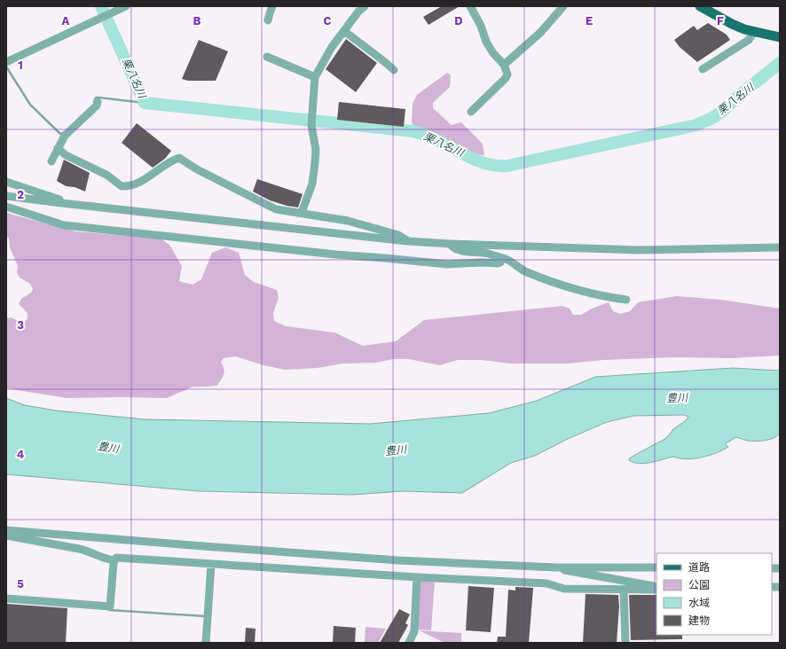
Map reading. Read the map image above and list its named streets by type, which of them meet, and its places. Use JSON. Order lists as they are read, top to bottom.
{
  "water": ["栗八名川", "豊川"],
  "legend": [
    "道路",
    "公園",
    "水域",
    "建物"
  ],
  "grid": {
    "columns": [
      "A",
      "B",
      "C",
      "D",
      "E",
      "F"
    ],
    "rows": [
      "1",
      "2",
      "3",
      "4",
      "5"
    ]
  }
}
